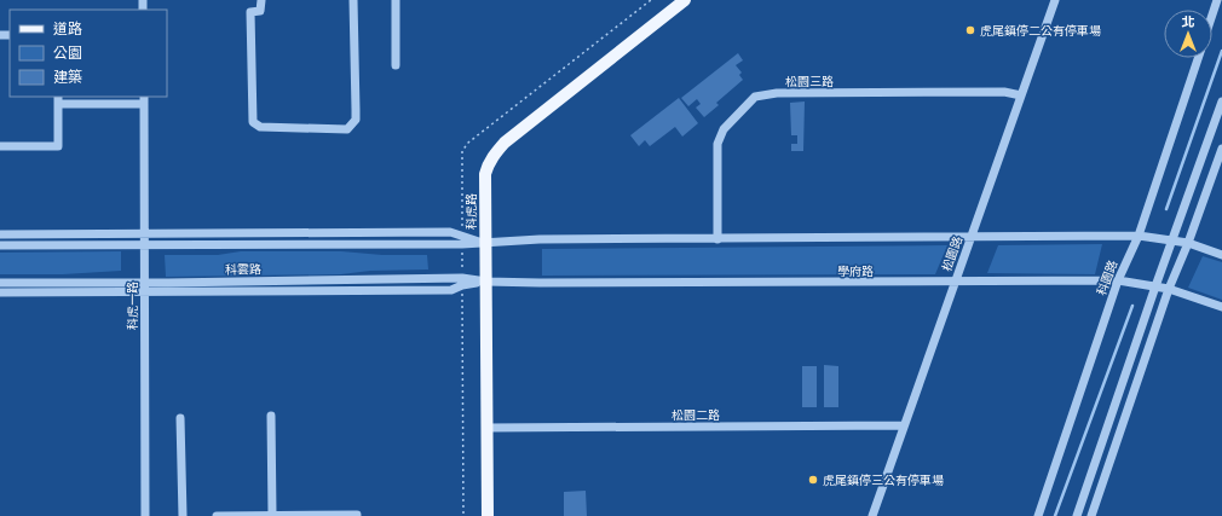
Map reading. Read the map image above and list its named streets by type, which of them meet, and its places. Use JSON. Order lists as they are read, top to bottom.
{
  "streets": {
    "main road": ["科虎路"],
    "street": [
      "松園三路",
      "松園路",
      "科雲路",
      "學府路",
      "科園路",
      "科虎一路",
      "松園二路"
    ]
  },
  "crossings": [
    ["松園三路", "松園路"],
    ["科虎路", "科雲路"],
    ["科虎路", "學府路"],
    ["科虎路", "松園二路"],
    ["松園路", "學府路"],
    ["松園路", "松園二路"],
    ["科雲路", "學府路"],
    ["科雲路", "科虎一路"],
    ["學府路", "科園路"]
  ],
  "places": ["虎尾鎮停二公有停車場", "虎尾鎮停三公有停車場"],
  "legend": ["道路", "公園", "建築"],
  "north": "top"
}
